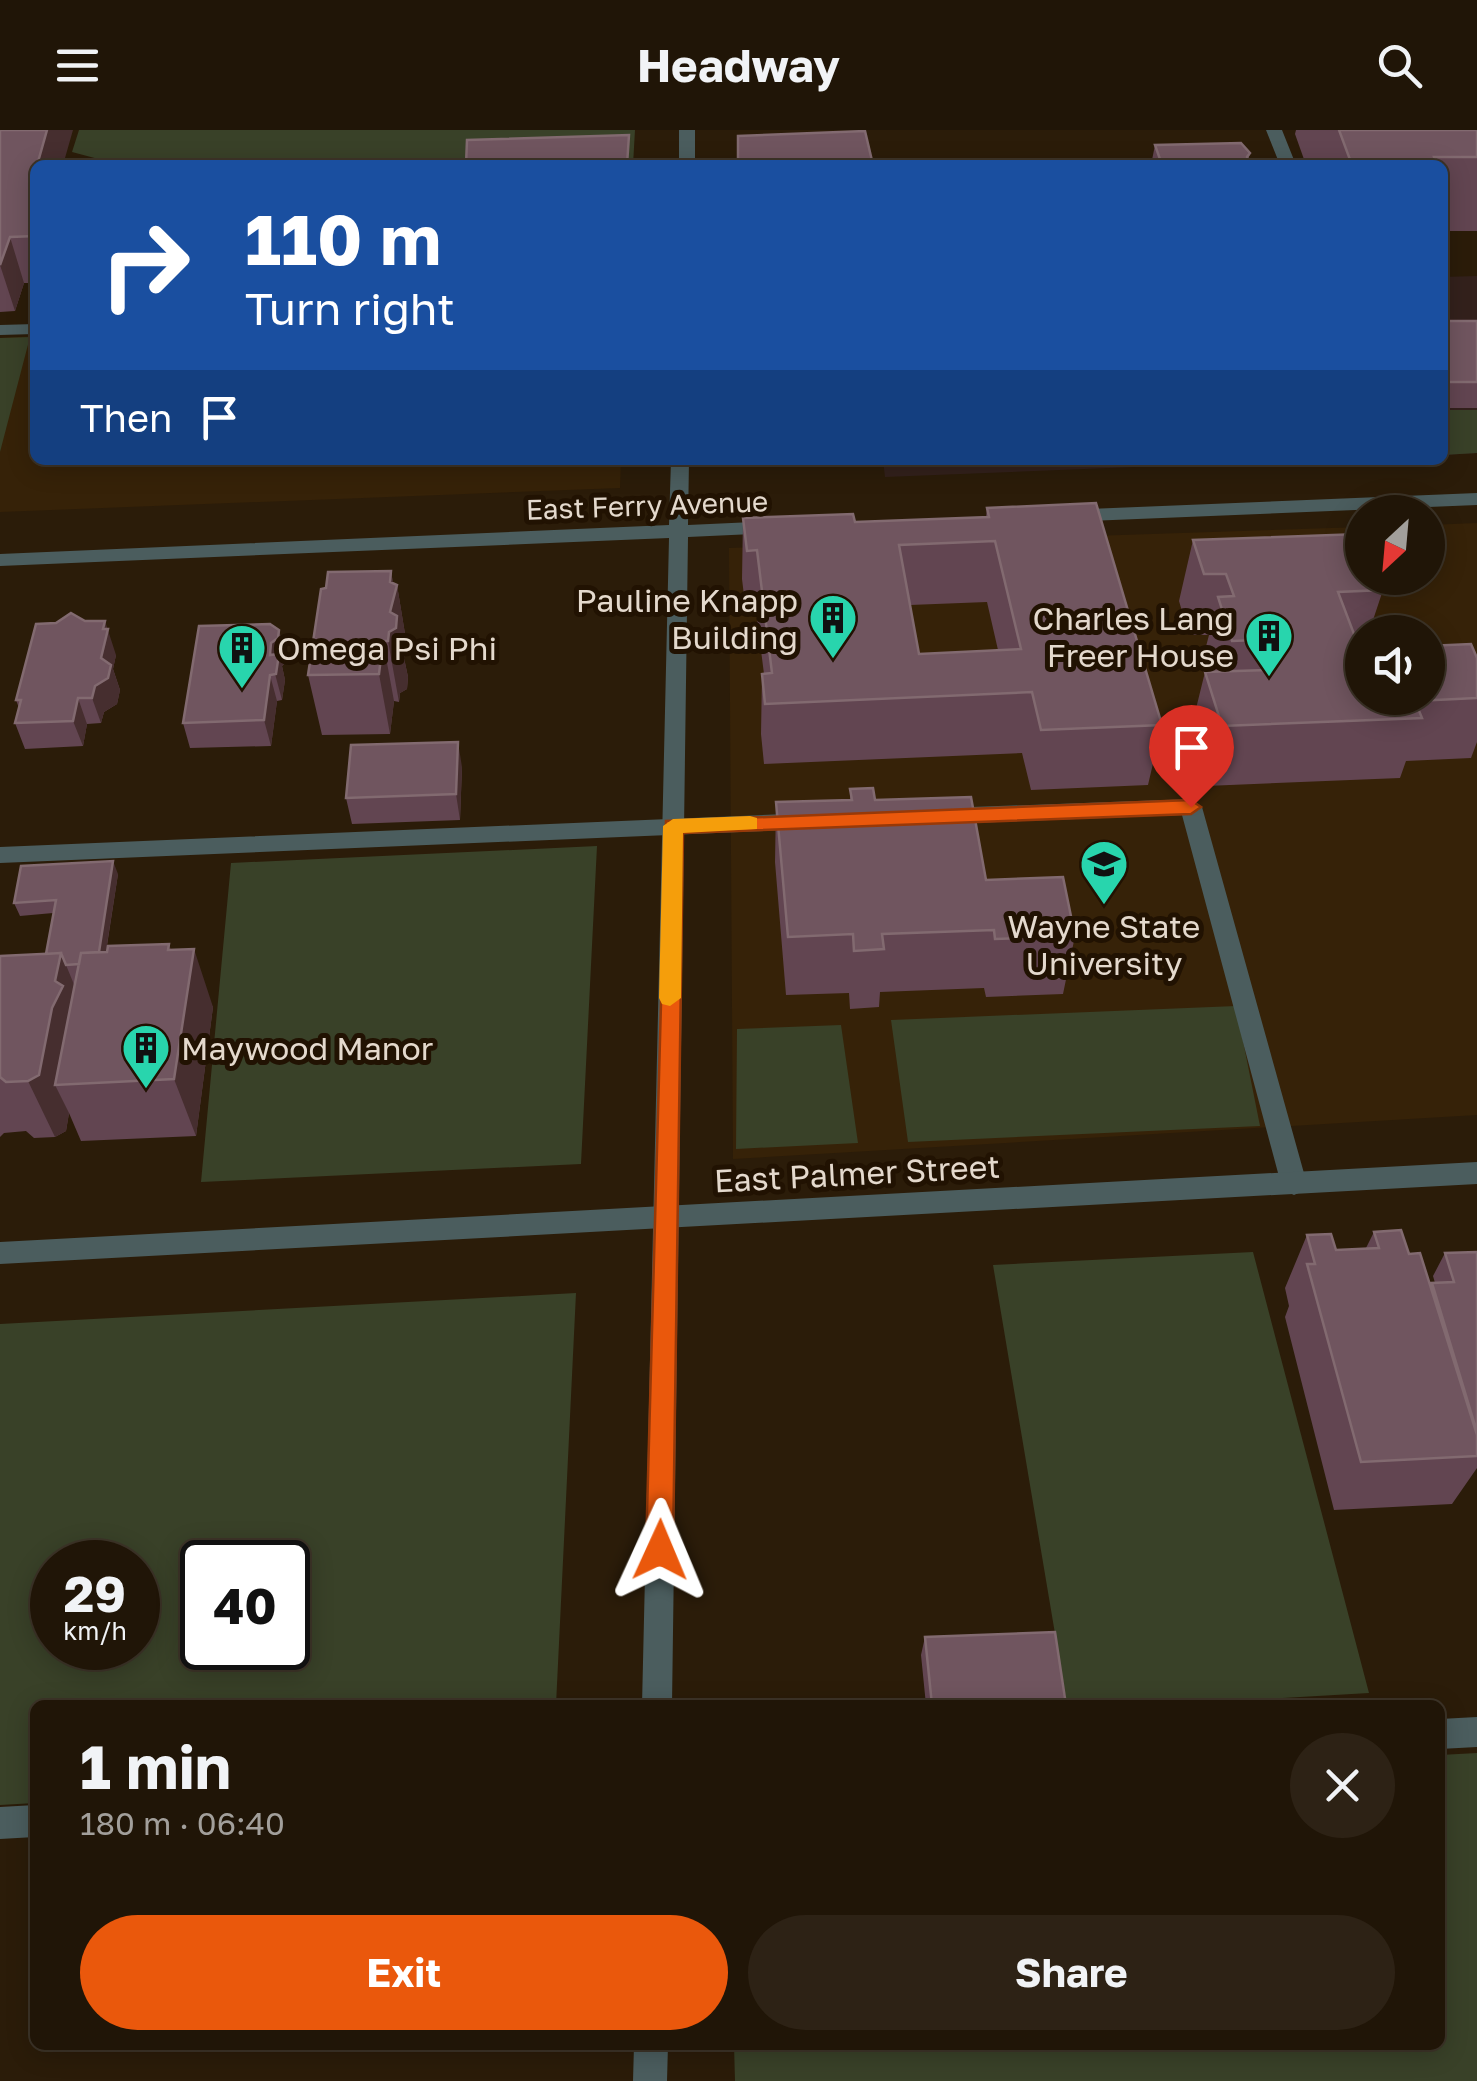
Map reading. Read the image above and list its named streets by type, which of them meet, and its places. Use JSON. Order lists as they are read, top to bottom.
{
  "streets": {
    "street": ["East Ferry Avenue", "East Palmer Street"]
  },
  "places": {
    "building": [
      "Pauline Knapp Building",
      "Charles Lang Freer House",
      "Omega Psi Phi",
      "Maywood Manor"
    ],
    "school or university": ["Wayne State University"]
  },
  "north": "bottom left",
  "page": {
    "header": "Headway",
    "turn": ["110 m", "Turn right"],
    "then": "Then",
    "speed": "29 km/h",
    "limit": "40",
    "heading": ["1 min", "180 m · 06:40"],
    "buttons": ["Exit", "Share"]
  }
}
